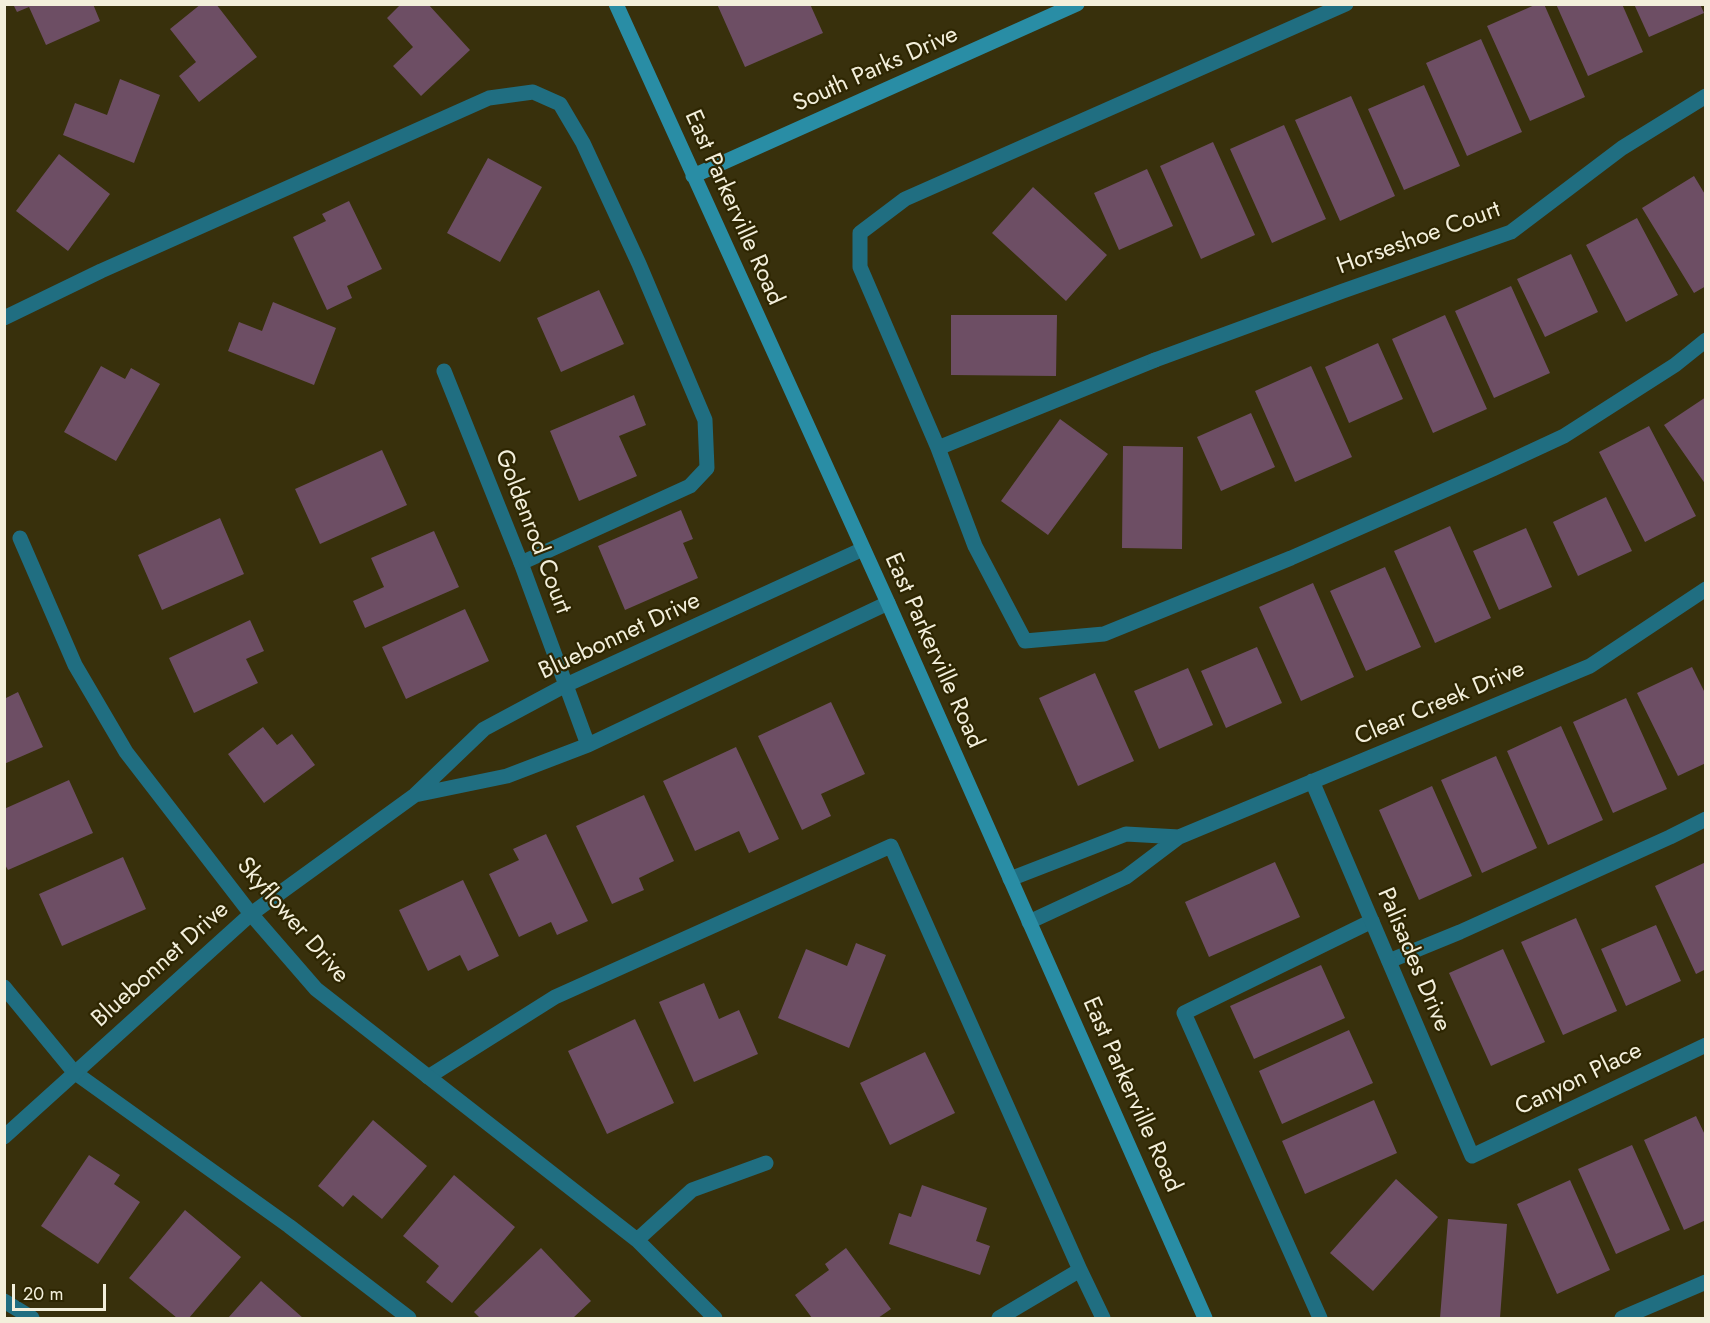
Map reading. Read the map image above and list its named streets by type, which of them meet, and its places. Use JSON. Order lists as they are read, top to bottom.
{
  "streets": {
    "main road": ["South Parks Drive", "East Parkerville Road"],
    "street": [
      "Horseshoe Court",
      "Goldenrod Court",
      "Bluebonnet Drive",
      "Clear Creek Drive",
      "Skyflower Drive",
      "Palisades Drive",
      "Canyon Place"
    ]
  },
  "crossings": [
    ["South Parks Drive", "East Parkerville Road"],
    ["East Parkerville Road", "Bluebonnet Drive"],
    ["East Parkerville Road", "Clear Creek Drive"],
    ["Goldenrod Court", "Bluebonnet Drive"],
    ["Bluebonnet Drive", "Skyflower Drive"],
    ["Clear Creek Drive", "Palisades Drive"],
    ["Palisades Drive", "Canyon Place"]
  ],
  "scale_bar": "20 m"
}
